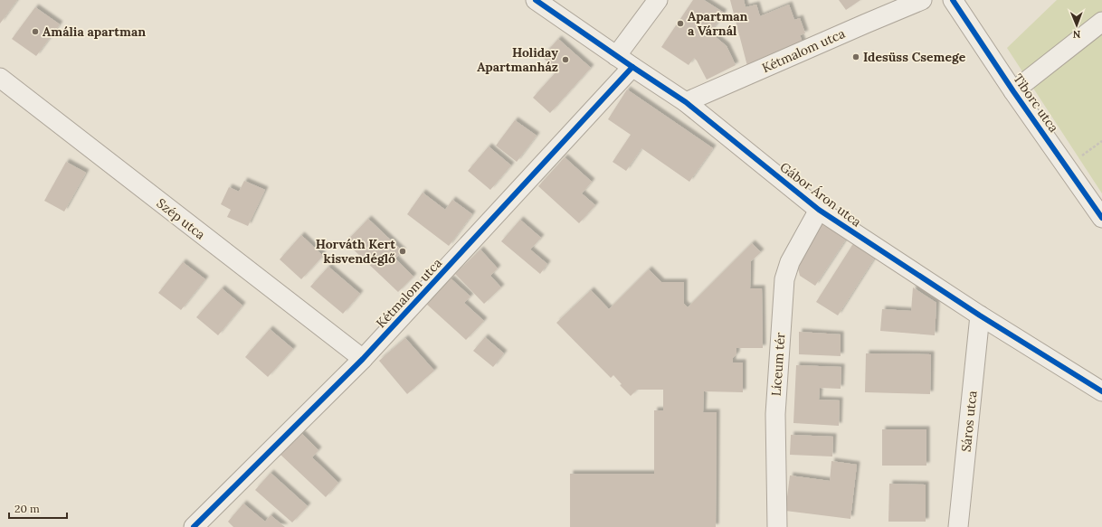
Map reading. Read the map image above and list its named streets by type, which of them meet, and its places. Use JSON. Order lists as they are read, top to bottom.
{
  "streets": {
    "street": [
      "Kétmalom utca",
      "Tiborc utca",
      "Gábor Áron utca",
      "Szép utca",
      "Líceum tér",
      "Sáros utca"
    ]
  },
  "crossings": [
    ["Kétmalom utca", "Gábor Áron utca"],
    ["Kétmalom utca", "Szép utca"],
    ["Gábor Áron utca", "Líceum tér"],
    ["Gábor Áron utca", "Sáros utca"]
  ],
  "places": [
    "Apartman a Várnál",
    "Amália apartman",
    "Idesüss Csemege",
    "Holiday Apartmanház",
    "Horváth Kert kisvendéglő"
  ],
  "scale_bar": "20 m",
  "north": "bottom"
}
